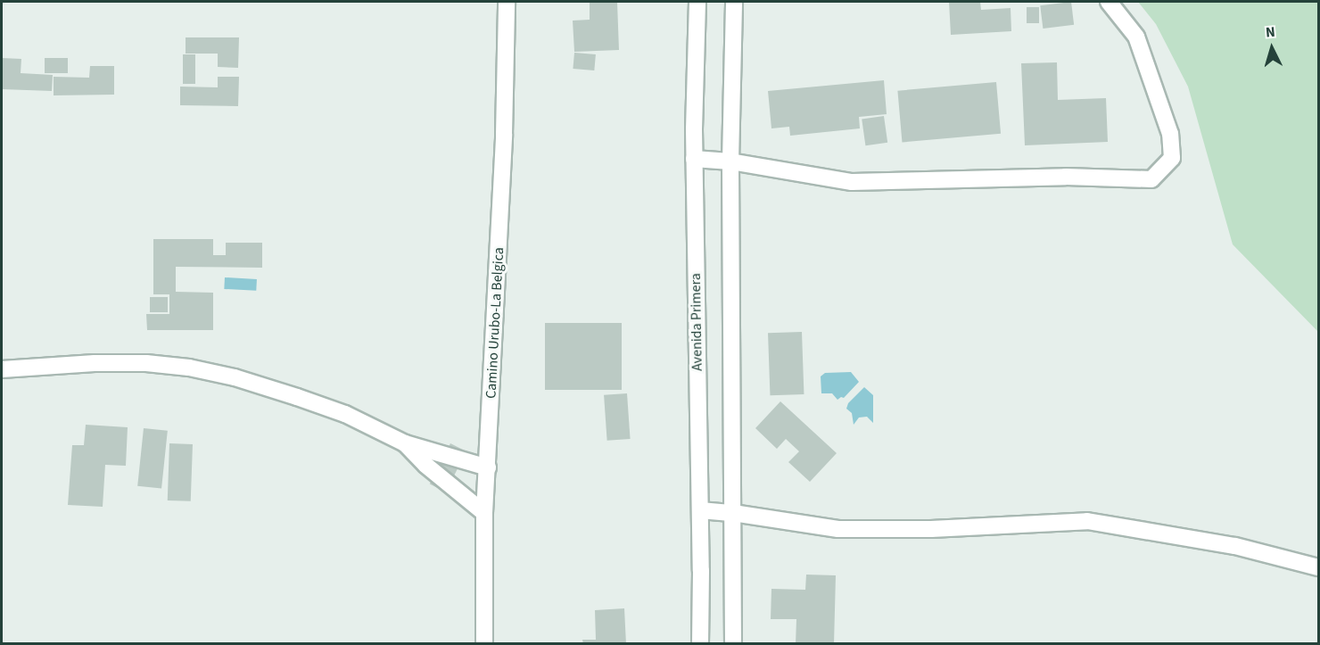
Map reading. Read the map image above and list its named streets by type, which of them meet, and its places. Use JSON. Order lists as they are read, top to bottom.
{
  "streets": {
    "street": ["Avenida Primera", "Camino Urubo-La Belgica"]
  },
  "north": "top"
}
